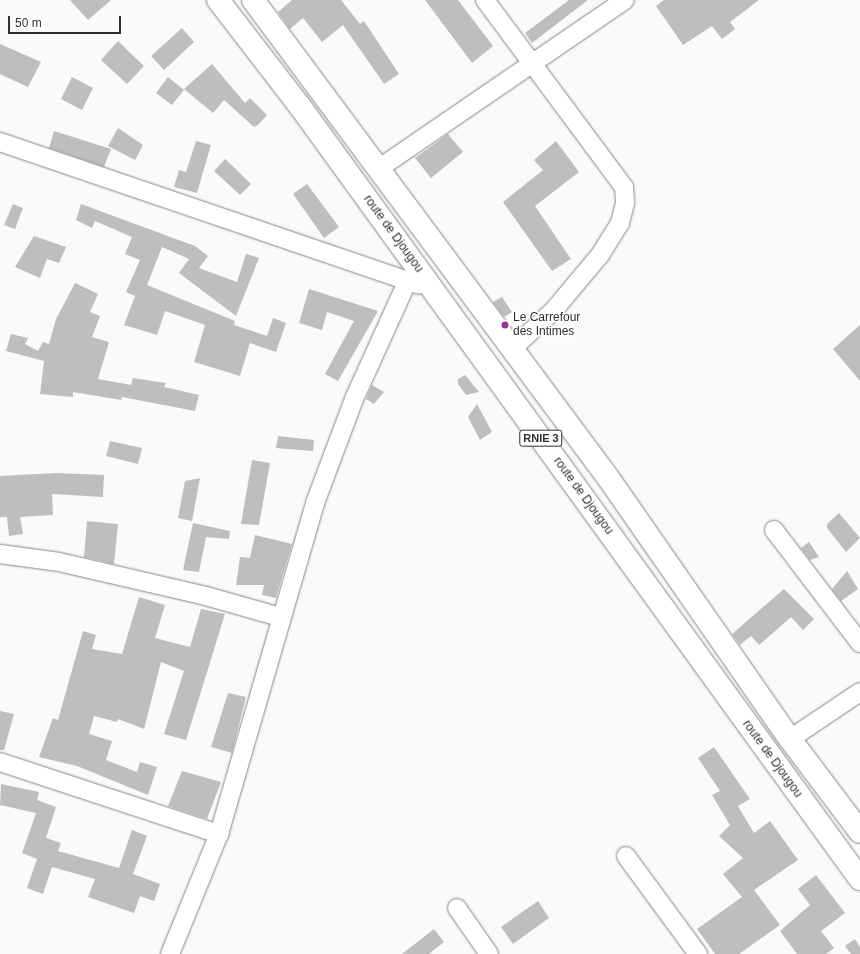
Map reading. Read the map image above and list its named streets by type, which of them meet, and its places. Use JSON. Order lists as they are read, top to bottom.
{
  "streets": {
    "highway": ["route de Djougou", "RNIE 3"]
  },
  "places": ["Le Carrefour des Intimes"],
  "scale_bar": "50 m"
}
